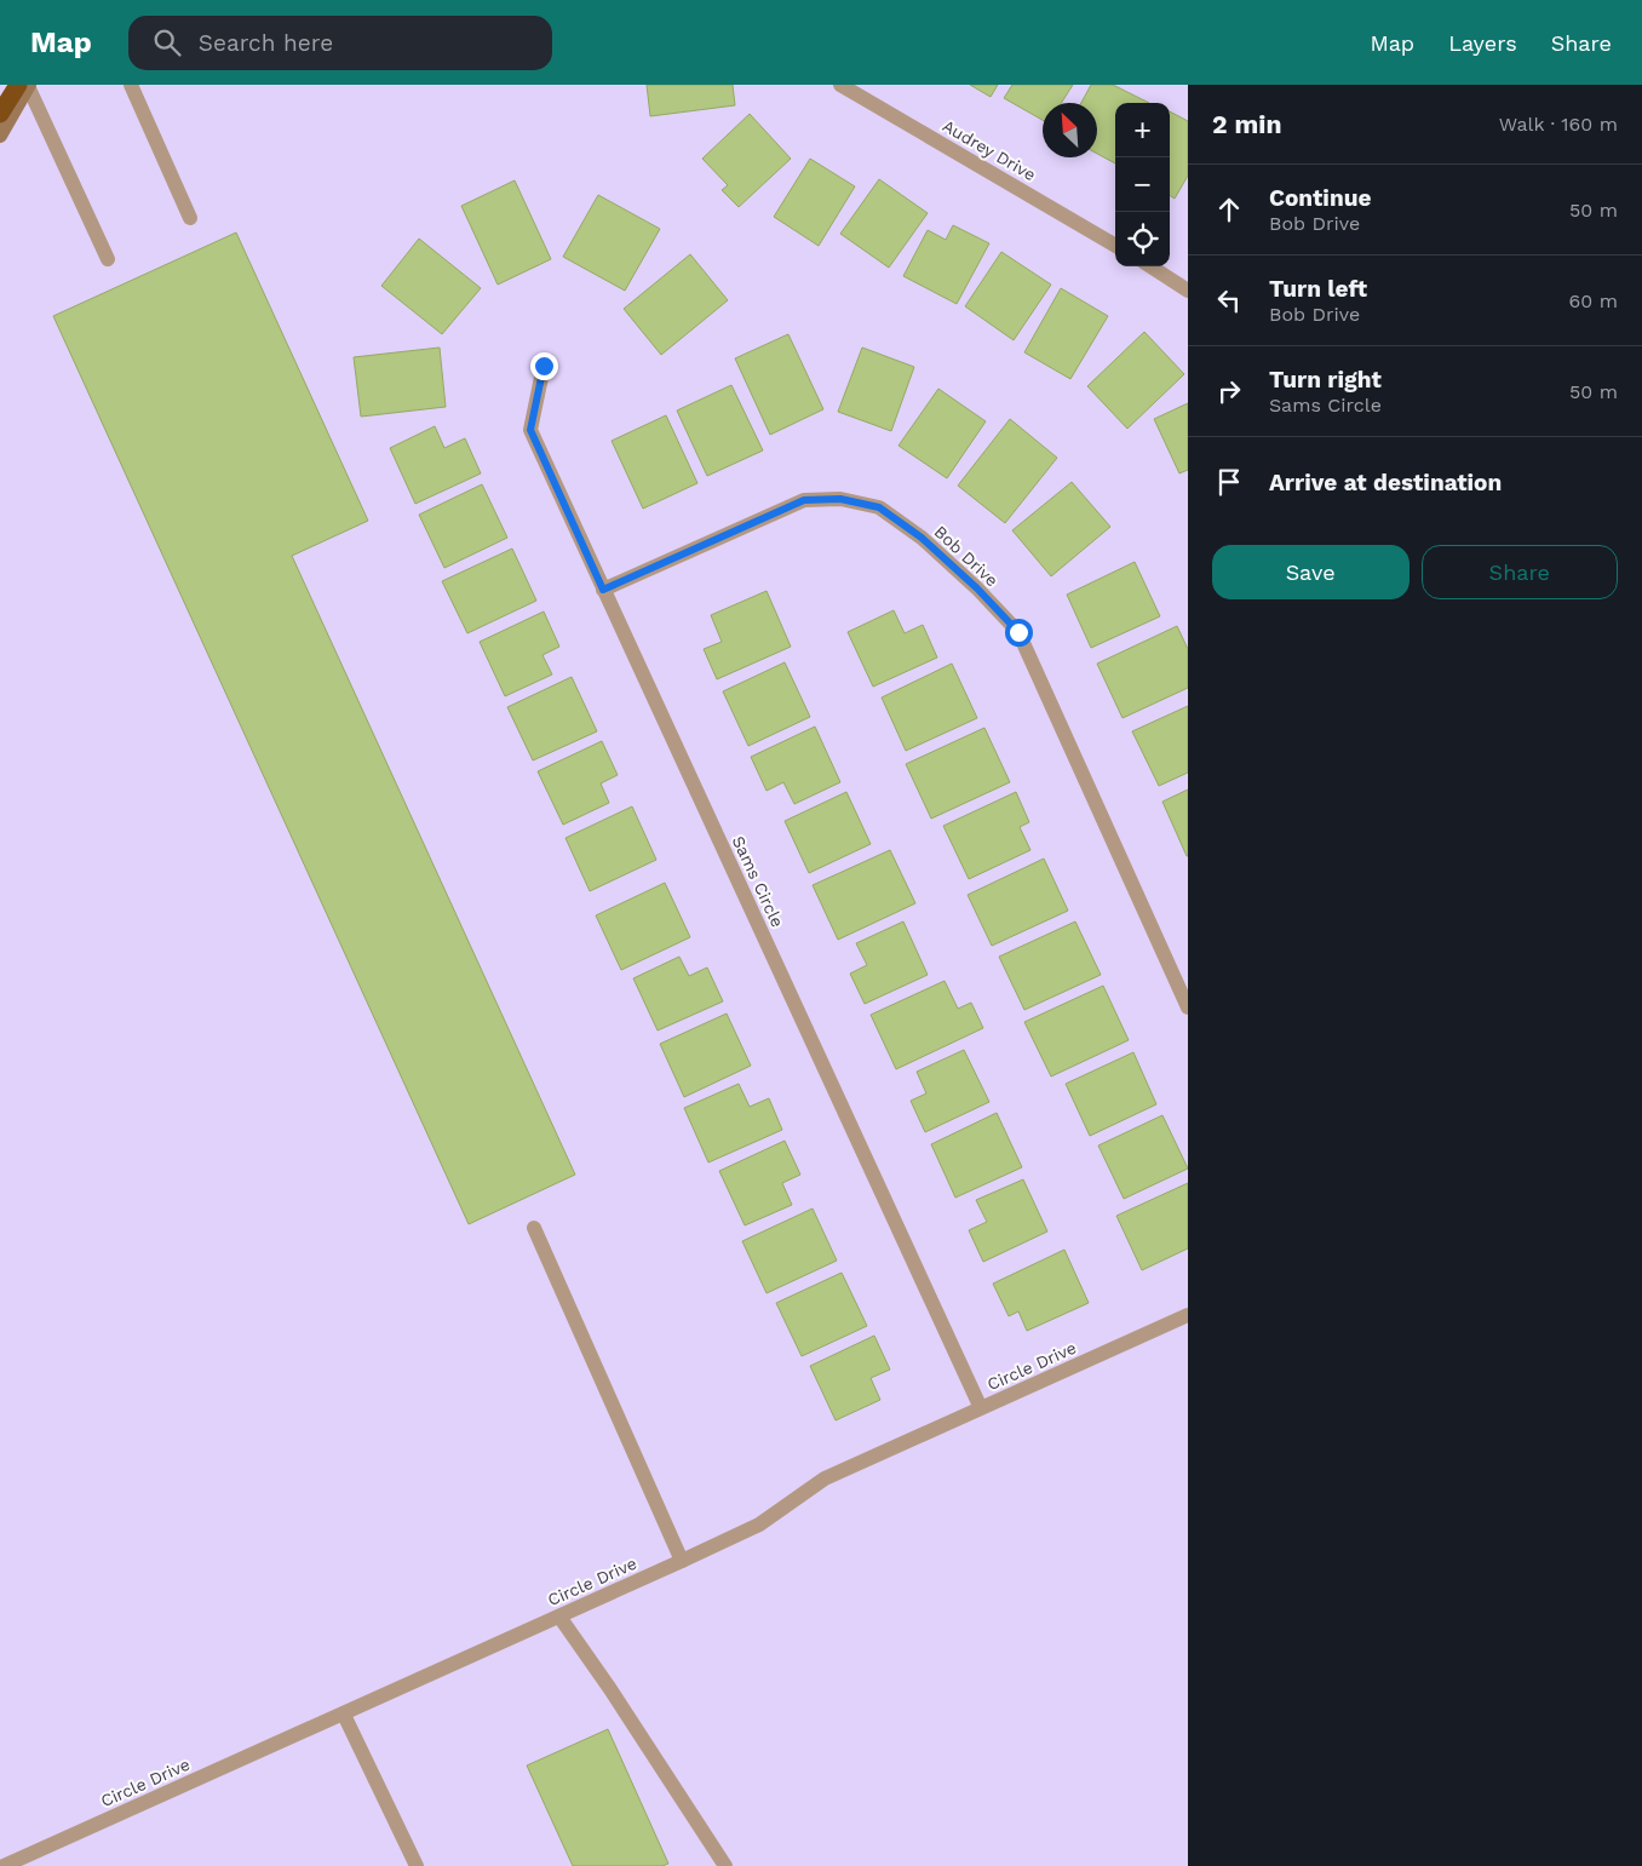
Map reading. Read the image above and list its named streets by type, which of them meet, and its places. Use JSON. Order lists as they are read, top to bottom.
{
  "streets": {
    "street": [
      "Audrey Drive",
      "Bob Drive",
      "Sams Circle",
      "Circle Drive"
    ]
  },
  "crossings": [
    ["Bob Drive", "Sams Circle"],
    ["Sams Circle", "Circle Drive"]
  ],
  "north": "top left",
  "page": {
    "header": "Map",
    "search": "Search here",
    "nav": ["Map", "Layers", "Share"],
    "heading": ["2 min", "Walk · 160 m"],
    "map_buttons": ["+", "−"],
    "list": [
      ["Continue", "Bob Drive", "50 m"],
      ["Turn left", "Bob Drive", "60 m"],
      ["Turn right", "Sams Circle", "50 m"],
      "Arrive at destination"
    ],
    "buttons": ["Save", "Share"]
  }
}
